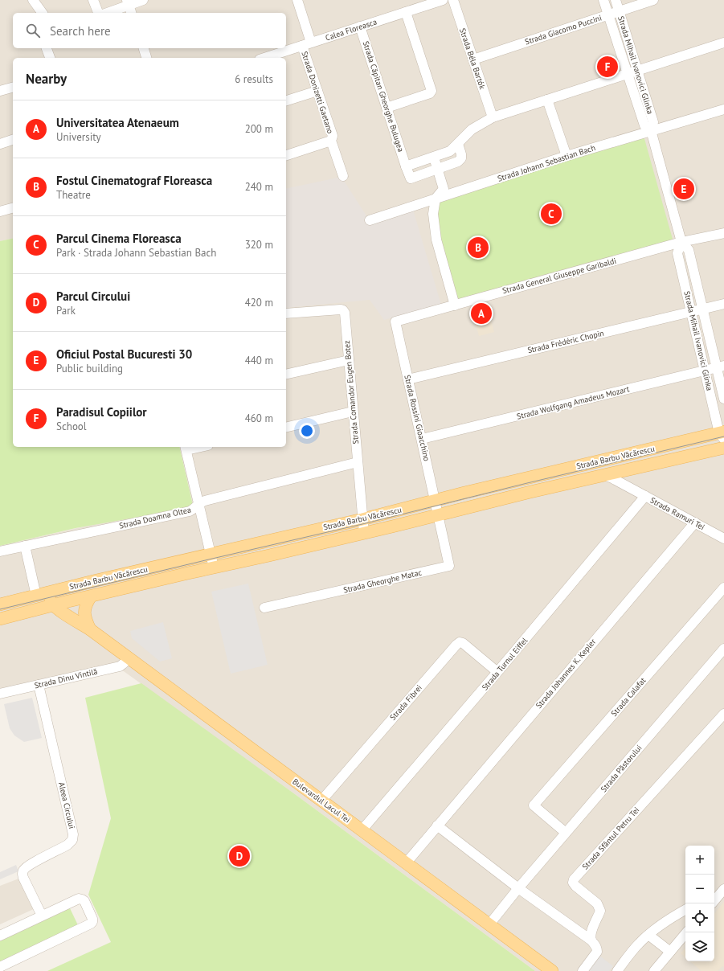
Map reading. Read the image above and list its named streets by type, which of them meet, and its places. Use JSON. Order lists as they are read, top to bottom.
{
  "streets": {
    "main road": ["Strada Barbu Văcărescu", "Bulevardul Lacul Tei"],
    "street": [
      "Calea Floreasca",
      "Strada Giacomo Puccini",
      "Strada Béla Bartók",
      "Strada Mihail Ivanovici Glinka",
      "Strada Donizetti Gaetano",
      "Strada Căpitan Gheorghe Bulugea",
      "Strada Johann Sebastian Bach",
      "Strada General Giuseppe Garibaldi",
      "Strada Frédéric Chopin",
      "Strada Comandor Eugen Botez",
      "Strada Wolfgang Amadeus Mozart",
      "Strada Rossini Gioacchino",
      "Strada Ramuri Tei",
      "Strada Doamna Oltea",
      "Strada Gheorghe Matac",
      "Strada Turnul Eiffel",
      "Strada Johannes K. Kepler",
      "Strada Dinu Vintilă",
      "Strada Calafat",
      "Strada Fibrei",
      "Strada Păstorului",
      "Aleea Circului",
      "Strada Sfântul Petru Tei"
    ]
  },
  "crossings": [
    ["Calea Floreasca", "Strada Donizetti Gaetano"],
    ["Calea Floreasca", "Strada Căpitan Gheorghe Bulugea"],
    ["Strada Giacomo Puccini", "Strada Béla Bartók"],
    ["Strada Giacomo Puccini", "Strada Mihail Ivanovici Glinka"],
    ["Strada Mihail Ivanovici Glinka", "Strada Johann Sebastian Bach"],
    ["Strada Mihail Ivanovici Glinka", "Strada General Giuseppe Garibaldi"],
    ["Strada Mihail Ivanovici Glinka", "Strada Frédéric Chopin"],
    ["Strada Mihail Ivanovici Glinka", "Strada Wolfgang Amadeus Mozart"],
    ["Strada Mihail Ivanovici Glinka", "Strada Barbu Văcărescu"],
    ["Strada General Giuseppe Garibaldi", "Strada Rossini Gioacchino"],
    ["Strada Frédéric Chopin", "Strada Rossini Gioacchino"],
    ["Strada Comandor Eugen Botez", "Strada Barbu Văcărescu"],
    ["Strada Comandor Eugen Botez", "Strada Doamna Oltea"],
    ["Strada Wolfgang Amadeus Mozart", "Strada Rossini Gioacchino"],
    ["Strada Rossini Gioacchino", "Strada Barbu Văcărescu"],
    ["Strada Rossini Gioacchino", "Strada Gheorghe Matac"],
    ["Strada Barbu Văcărescu", "Strada Ramuri Tei"],
    ["Strada Barbu Văcărescu", "Strada Gheorghe Matac"],
    ["Strada Barbu Văcărescu", "Bulevardul Lacul Tei"],
    ["Strada Ramuri Tei", "Strada Turnul Eiffel"],
    ["Strada Ramuri Tei", "Strada Johannes K. Kepler"],
    ["Strada Turnul Eiffel", "Strada Fibrei"],
    ["Strada Turnul Eiffel", "Bulevardul Lacul Tei"],
    ["Strada Johannes K. Kepler", "Bulevardul Lacul Tei"],
    ["Strada Dinu Vintilă", "Bulevardul Lacul Tei"],
    ["Strada Dinu Vintilă", "Aleea Circului"],
    ["Strada Calafat", "Strada Păstorului"],
    ["Strada Fibrei", "Bulevardul Lacul Tei"],
    ["Strada Păstorului", "Bulevardul Lacul Tei"]
  ],
  "page": {
    "search": "Search here",
    "pins": [
      "F",
      "E",
      "C",
      "B",
      "A",
      "D"
    ],
    "heading": ["Nearby", "6 results"],
    "list": [
      {
        "mark": "A",
        "name": "Universitatea Atenaeum",
        "note": "University",
        "value": "200 m"
      },
      {
        "mark": "B",
        "name": "Fostul Cinematograf Floreasca",
        "note": "Theatre",
        "value": "240 m"
      },
      {
        "mark": "C",
        "name": "Parcul Cinema Floreasca",
        "note": "Park · Strada Johann Sebastian Bach",
        "value": "320 m"
      },
      {
        "mark": "D",
        "name": "Parcul Circului",
        "note": "Park",
        "value": "420 m"
      },
      {
        "mark": "E",
        "name": "Oficiul Postal Bucuresti 30",
        "note": "Public building",
        "value": "440 m"
      },
      {
        "mark": "F",
        "name": "Paradisul Copiilor",
        "note": "School",
        "value": "460 m"
      }
    ],
    "map_buttons": ["+", "−"]
  }
}
